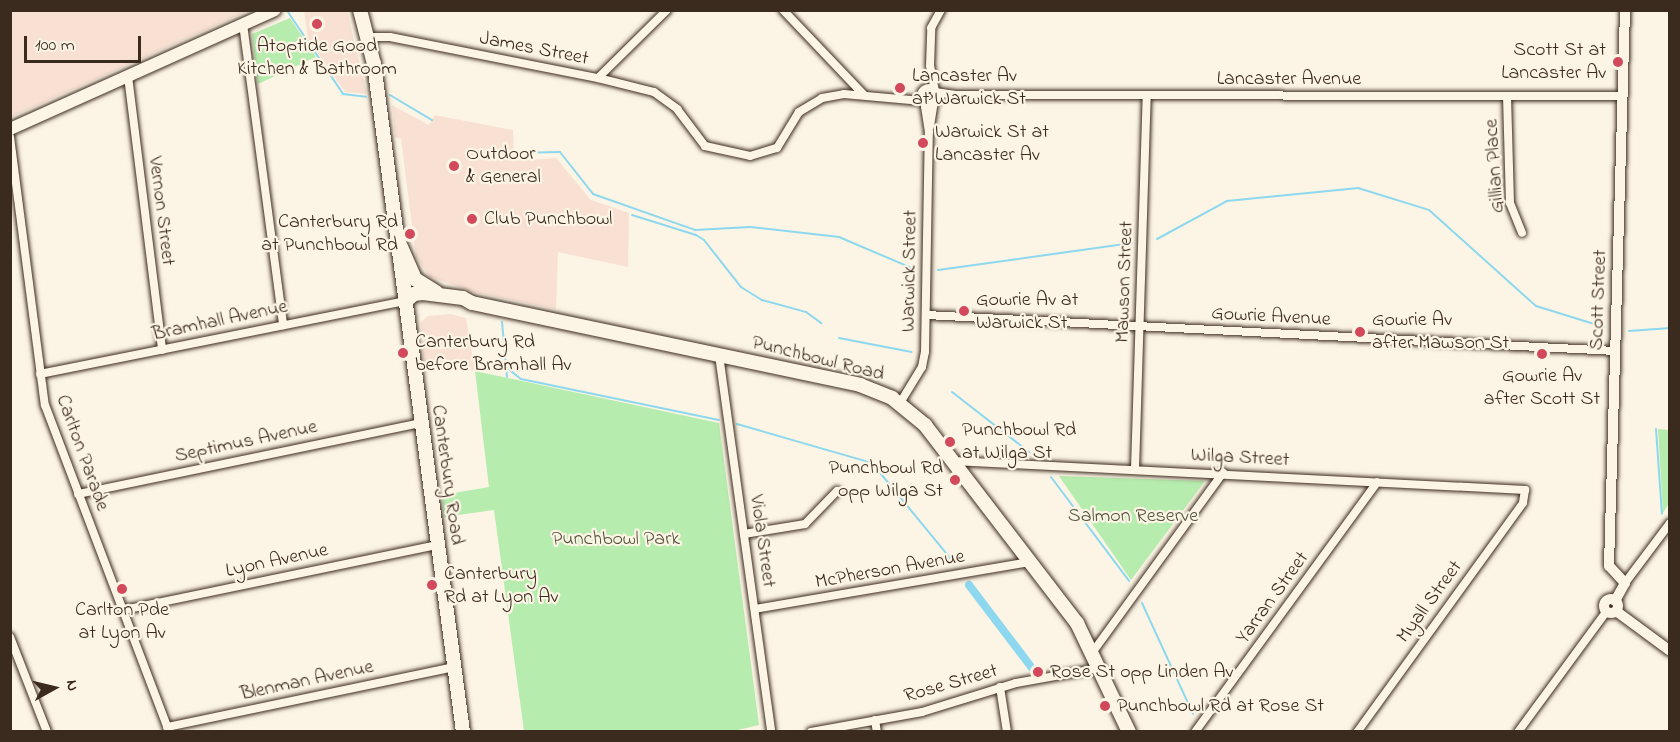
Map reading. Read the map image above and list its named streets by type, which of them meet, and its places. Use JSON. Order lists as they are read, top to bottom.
{
  "streets": {
    "main road": ["Punchbowl Road", "Canterbury Road"],
    "street": [
      "James Street",
      "Lancaster Avenue",
      "Gillian Place",
      "Vernon Street",
      "Warwick Street",
      "Mawson Street",
      "Scott Street",
      "Gowrie Avenue",
      "Bramhall Avenue",
      "Septimus Avenue",
      "Carlton Parade",
      "Wilga Street",
      "Viola Street",
      "Lyon Avenue",
      "McPherson Avenue",
      "Yarran Street",
      "Myall Street",
      "Blenman Avenue",
      "Rose Street"
    ]
  },
  "crossings": [
    ["James Street", "Canterbury Road"],
    ["Lancaster Avenue", "Gillian Place"],
    ["Lancaster Avenue", "Warwick Street"],
    ["Lancaster Avenue", "Mawson Street"],
    ["Lancaster Avenue", "Scott Street"],
    ["Vernon Street", "Bramhall Avenue"],
    ["Warwick Street", "Gowrie Avenue"],
    ["Warwick Street", "Punchbowl Road"],
    ["Mawson Street", "Gowrie Avenue"],
    ["Mawson Street", "Wilga Street"],
    ["Scott Street", "Gowrie Avenue"],
    ["Bramhall Avenue", "Punchbowl Road"],
    ["Bramhall Avenue", "Carlton Parade"],
    ["Bramhall Avenue", "Canterbury Road"],
    ["Punchbowl Road", "Wilga Street"],
    ["Punchbowl Road", "Canterbury Road"],
    ["Punchbowl Road", "Viola Street"],
    ["Punchbowl Road", "McPherson Avenue"],
    ["Punchbowl Road", "Rose Street"],
    ["Septimus Avenue", "Carlton Parade"],
    ["Septimus Avenue", "Canterbury Road"],
    ["Carlton Parade", "Lyon Avenue"],
    ["Carlton Parade", "Blenman Avenue"],
    ["Wilga Street", "Yarran Street"],
    ["Wilga Street", "Myall Street"],
    ["Canterbury Road", "Lyon Avenue"],
    ["Canterbury Road", "Blenman Avenue"],
    ["Viola Street", "McPherson Avenue"]
  ],
  "parks": ["Salmon Reserve", "Punchbowl Park"],
  "places": [
    "Atoptide Good Kitchen & Bathroom",
    "Scott St at Lancaster Av",
    "Lancaster Av at Warwick St",
    "Warwick St at Lancaster Av",
    "Outdoor & General",
    "Club Punchbowl",
    "Canterbury Rd at Punchbowl Rd",
    "Gowrie Av at Warwick St",
    "Gowrie Av after Mawson St",
    "Canterbury Rd before Bramhall Av",
    "Gowrie Av after Scott St",
    "Punchbowl Rd at Wilga St",
    "Punchbowl Rd opp Wilga St",
    "Canterbury Rd at Lyon Av",
    "Carlton Pde at Lyon Av",
    "Rose St opp Linden Av",
    "Punchbowl Rd at Rose St"
  ],
  "scale_bar": "100 m",
  "north": "right"
}
